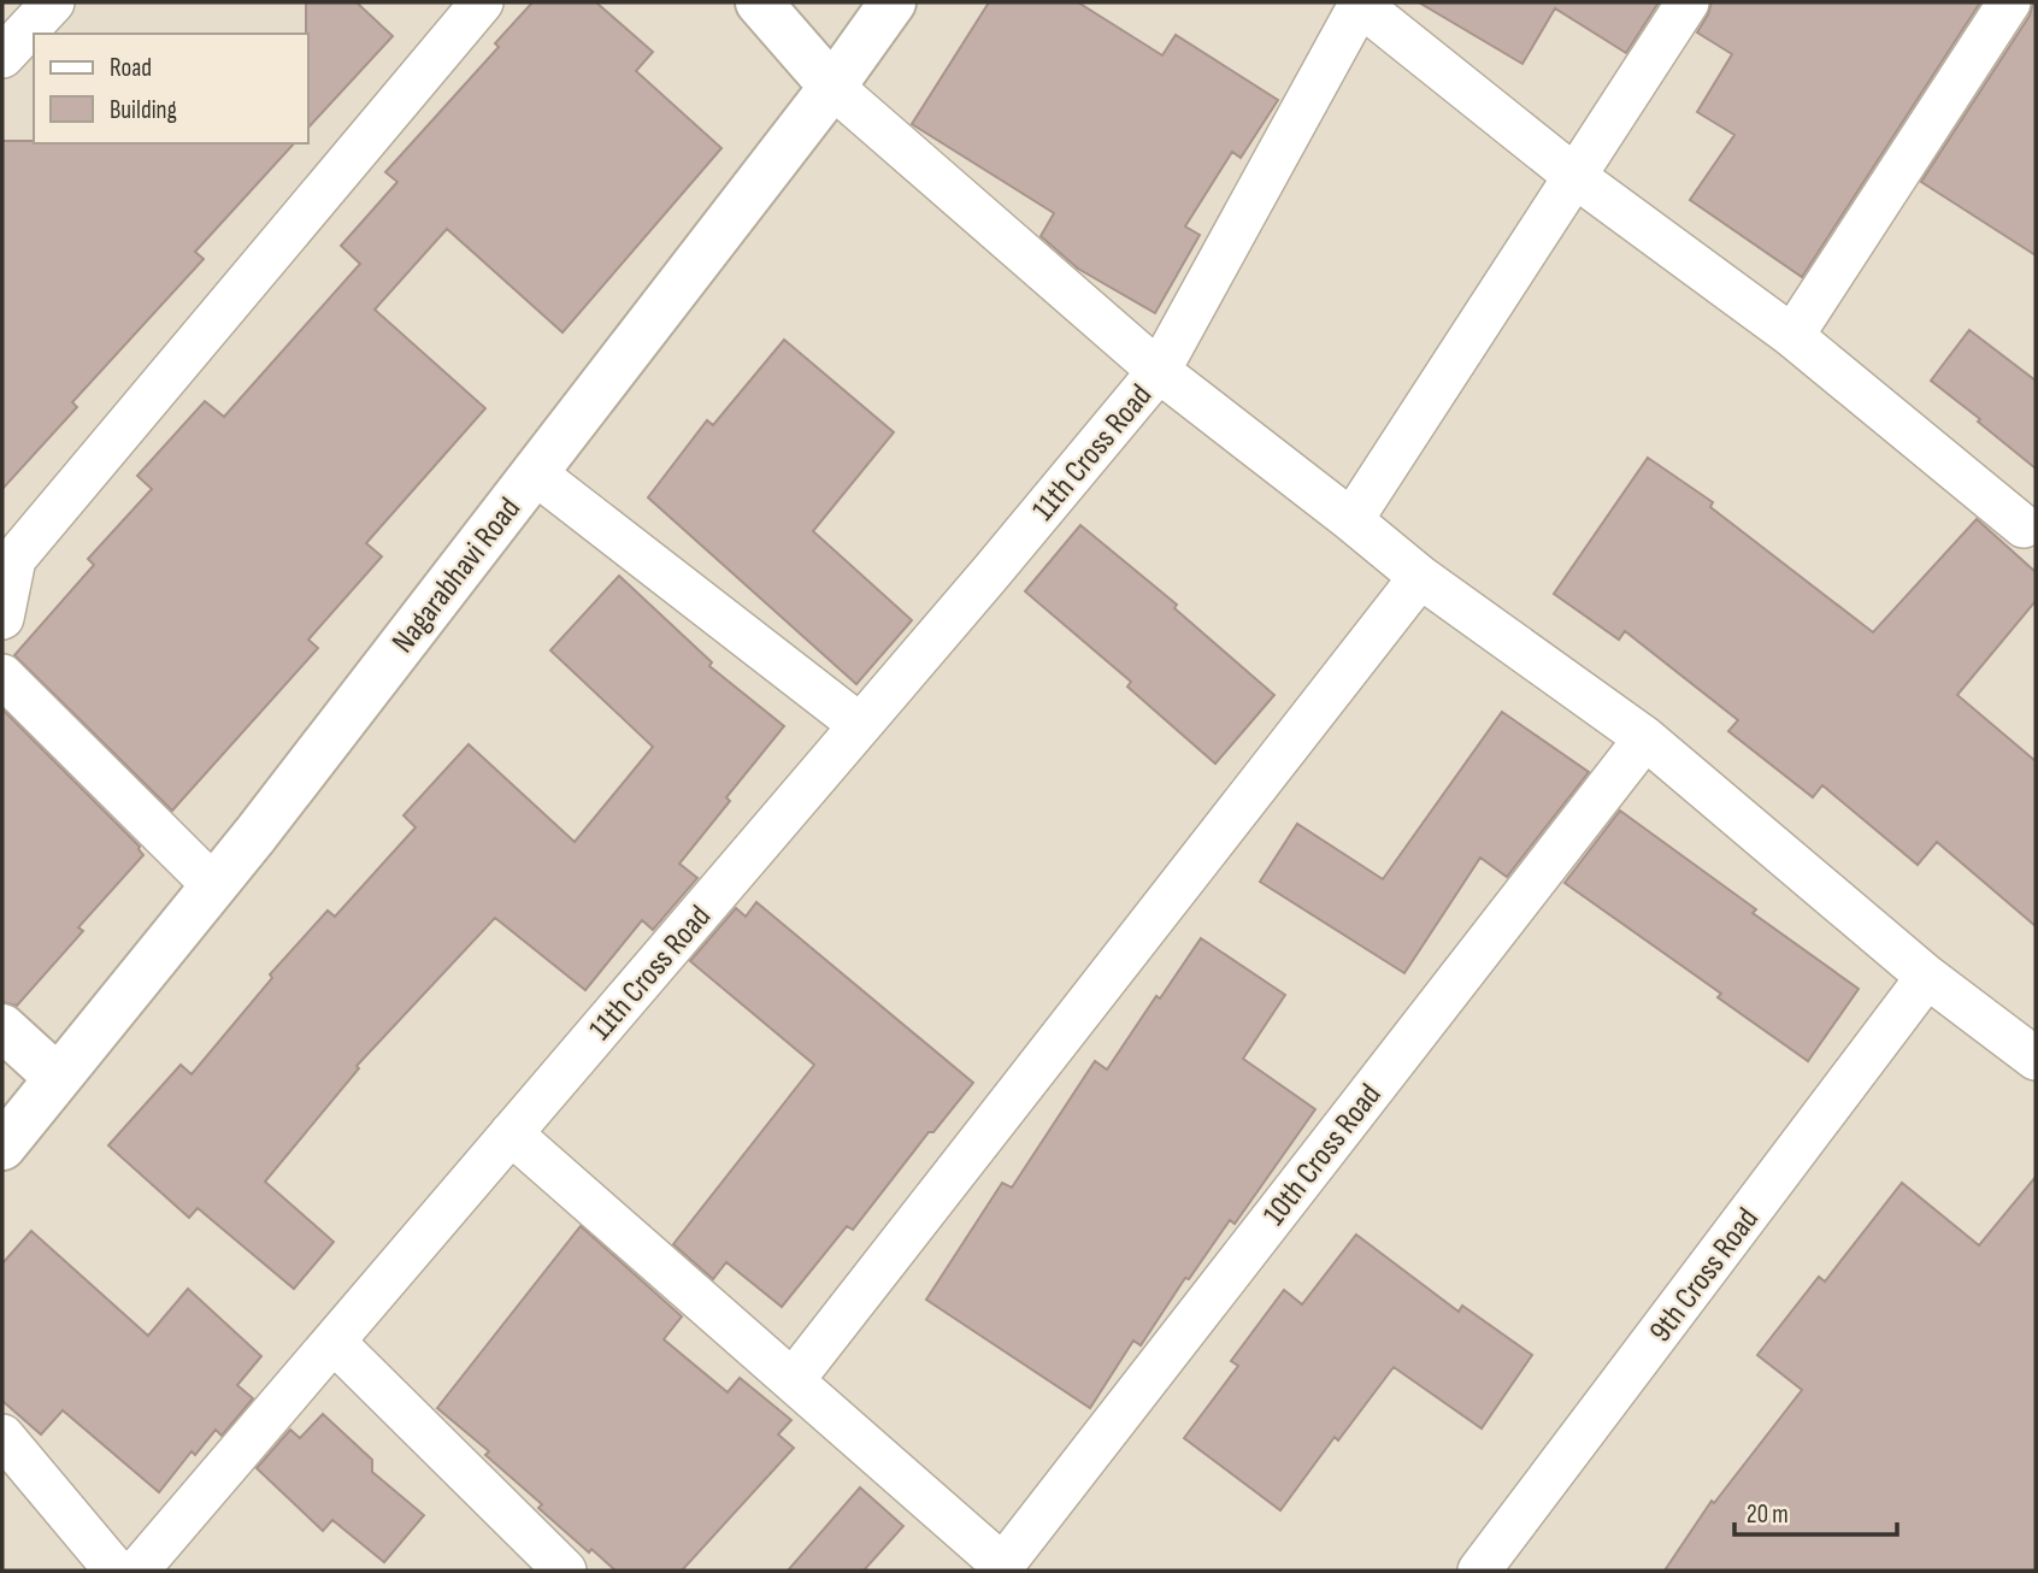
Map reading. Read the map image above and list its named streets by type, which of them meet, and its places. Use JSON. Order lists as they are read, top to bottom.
{
  "streets": {
    "main road": ["Nagarabhavi Road"],
    "street": ["11th Cross Road", "10th Cross Road", "9th Cross Road"]
  },
  "legend": ["Road", "Building"],
  "scale_bar": "20 m"
}
